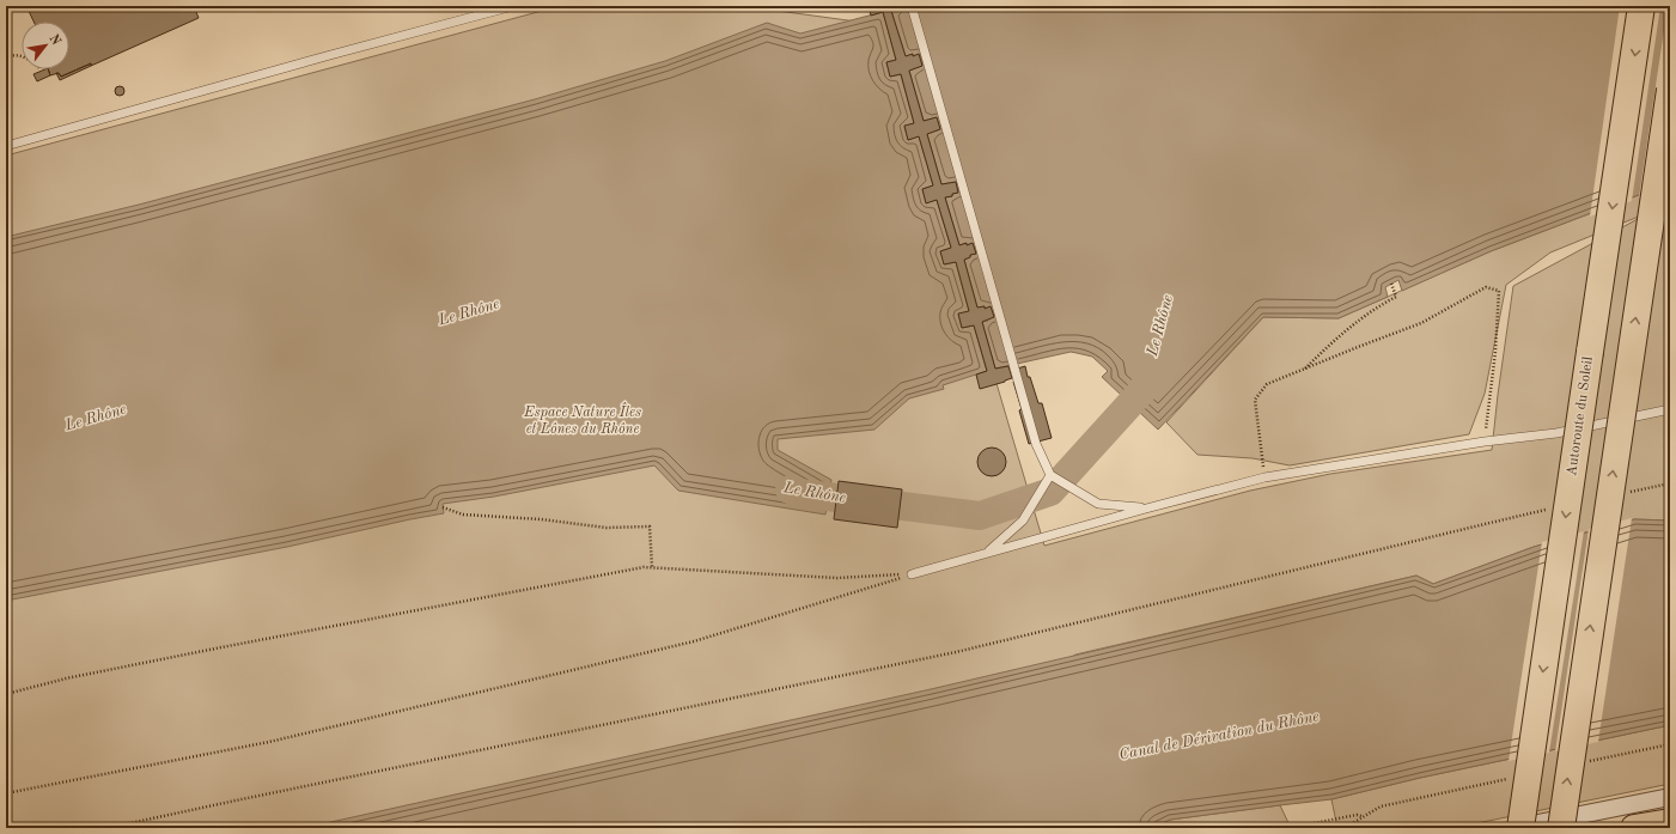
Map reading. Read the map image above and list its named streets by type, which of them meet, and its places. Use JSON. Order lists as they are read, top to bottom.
{
  "streets": {
    "highway": ["Autoroute du Soleil"]
  },
  "water": ["Le Rhône", "Canal de Dérivation du Rhône"],
  "parks": ["Espace Nature Îles et Lônes du Rhône"],
  "north": "top right"
}
